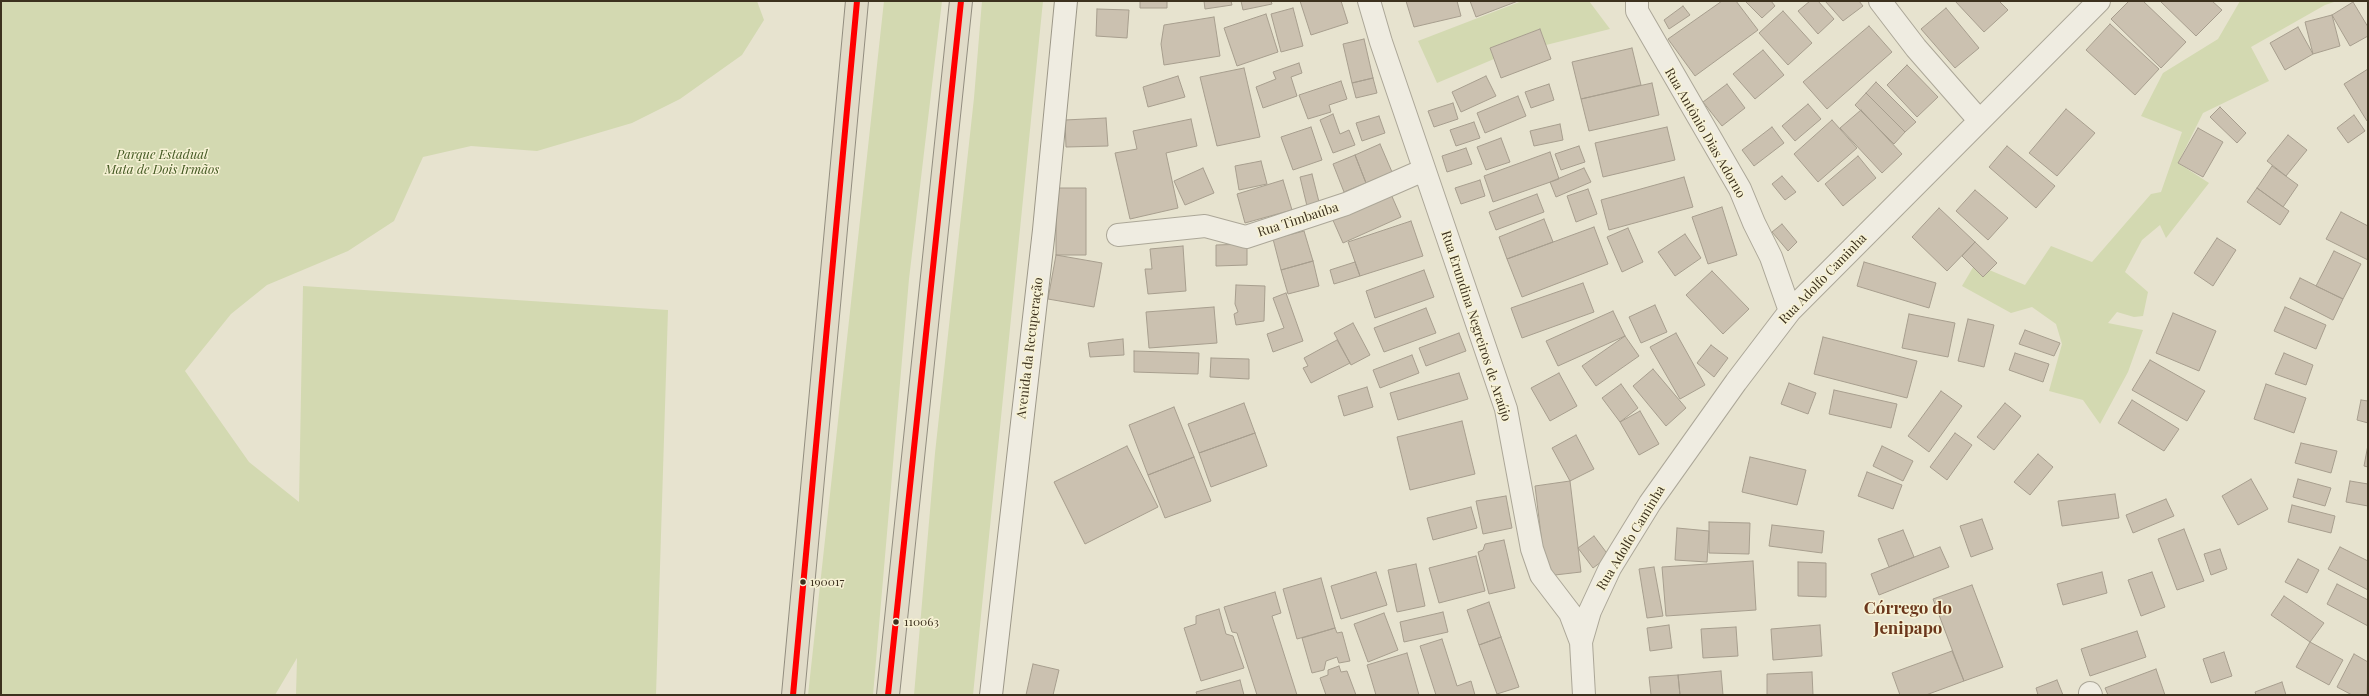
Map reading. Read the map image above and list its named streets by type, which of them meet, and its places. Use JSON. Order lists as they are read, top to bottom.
{
  "streets": {
    "street": [
      "Rua Antônio Dias Adorno",
      "Rua Timbaúba",
      "Rua Adolfo Caminha",
      "Rua Erundina Negreiros de Araújo",
      "Avenida da Recuperação"
    ]
  },
  "crossings": [
    ["Rua Antônio Dias Adorno", "Rua Adolfo Caminha"],
    ["Rua Timbaúba", "Rua Erundina Negreiros de Araújo"],
    ["Rua Adolfo Caminha", "Rua Erundina Negreiros de Araújo"]
  ],
  "districts": ["Córrego do Jenipapo"],
  "parks": ["Parque Estadual Mata de Dois Irmãos"],
  "places": ["190017", "110063"]
}
